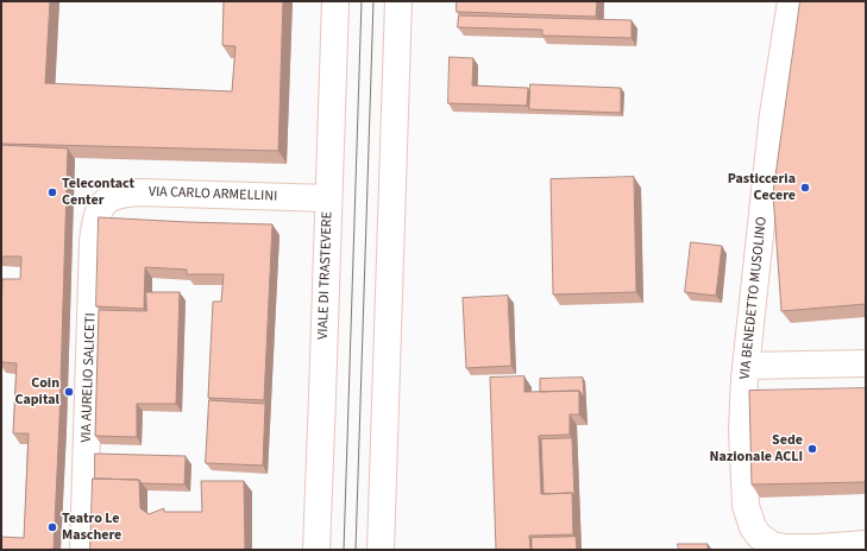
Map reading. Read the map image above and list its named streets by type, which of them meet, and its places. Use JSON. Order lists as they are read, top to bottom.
{
  "streets": {
    "street": [
      "VIA CARLO ARMELLINI",
      "VIALE DI TRASTEVERE",
      "VIA BENEDETTO MUSOLINO",
      "VIA AURELIO SALICETI"
    ]
  },
  "crossings": [
    ["VIA CARLO ARMELLINI", "VIALE DI TRASTEVERE"],
    ["VIA CARLO ARMELLINI", "VIA AURELIO SALICETI"]
  ],
  "places": [
    "Pasticceria Cecere",
    "Telecontact Center",
    "Coin Capital",
    "Sede Nazionale ACLI",
    "Teatro Le Maschere"
  ]
}
